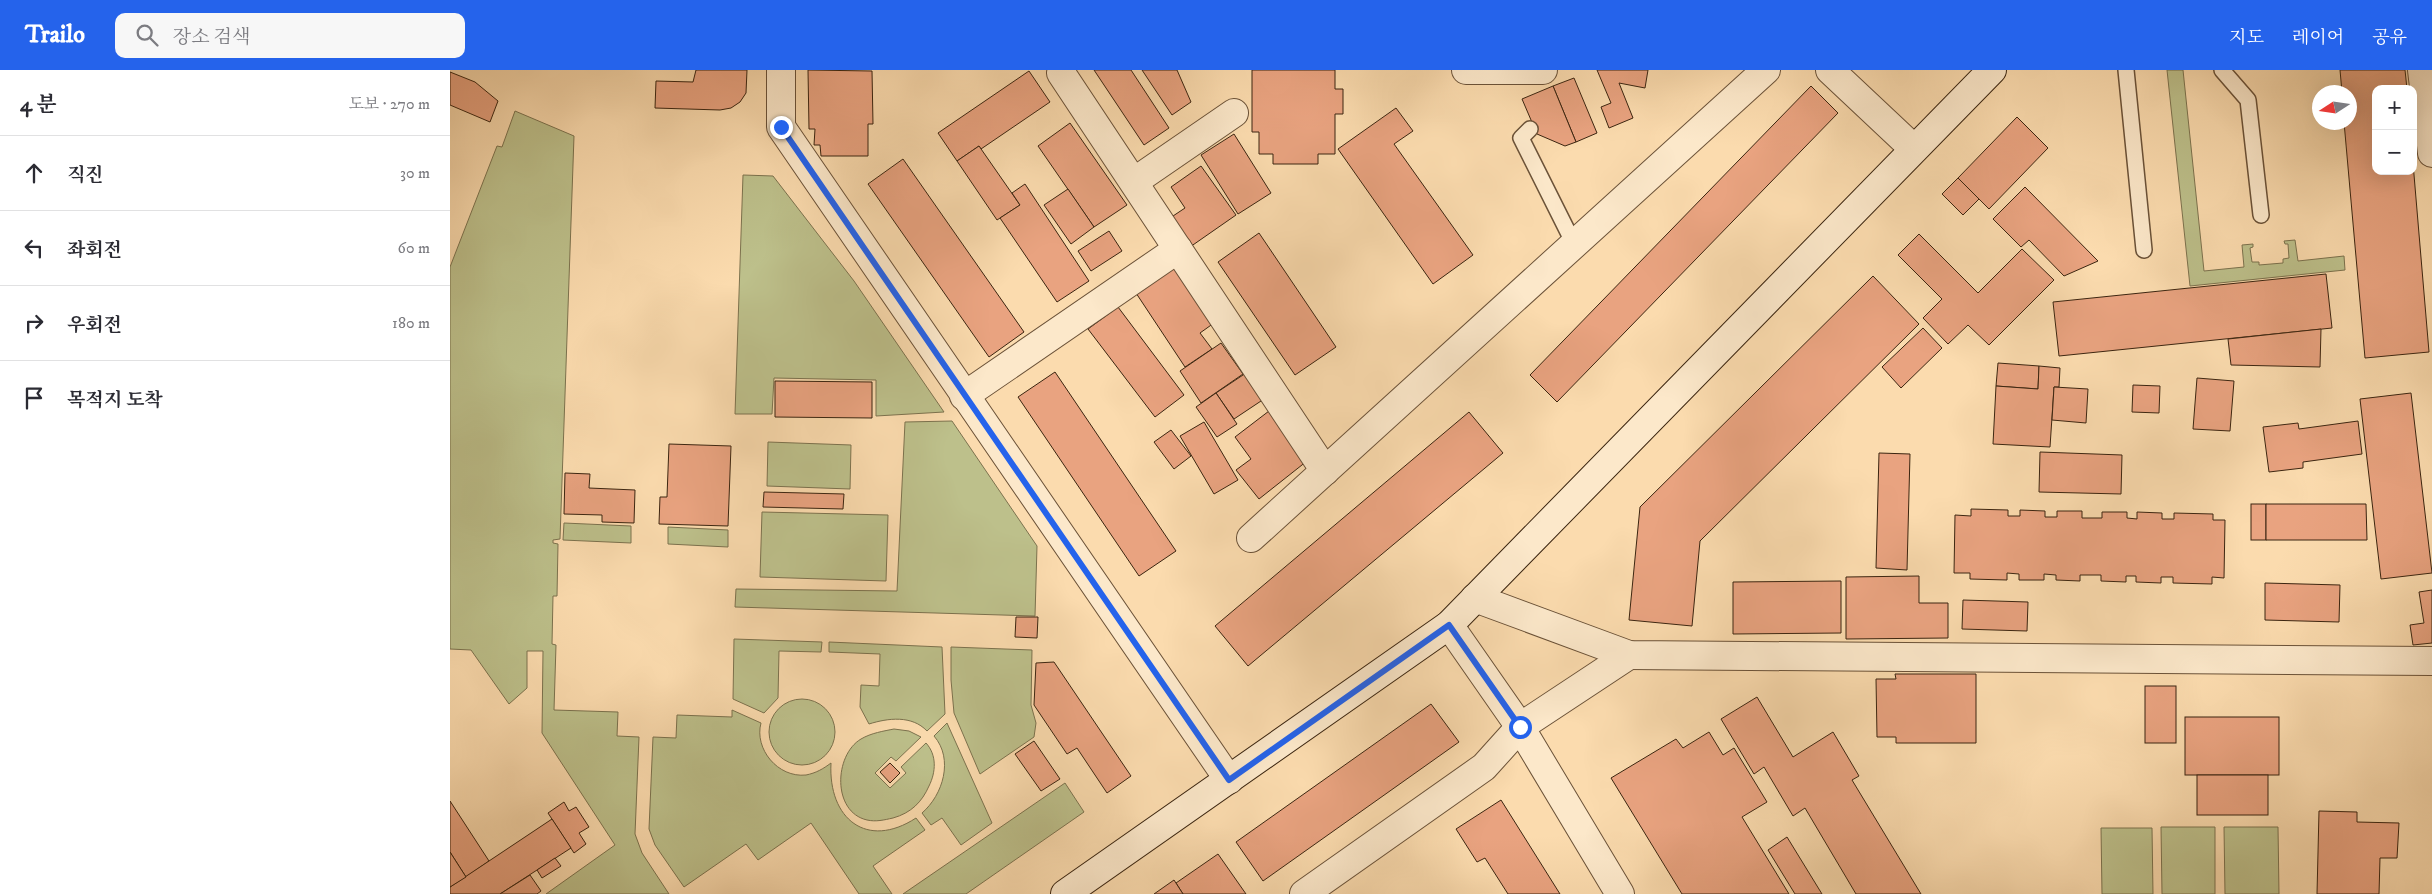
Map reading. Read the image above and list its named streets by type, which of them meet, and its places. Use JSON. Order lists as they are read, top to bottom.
{
  "north": "left",
  "page": {
    "header": "Trailo",
    "search": "장소 검색",
    "nav": ["지도", "레이어", "공유"],
    "heading": ["4 분", "도보 · 270 m"],
    "map_buttons": ["+", "−"],
    "list": [
      ["직진", "30 m"],
      ["좌회전", "60 m"],
      ["우회전", "180 m"],
      "목적지 도착"
    ]
  }
}
